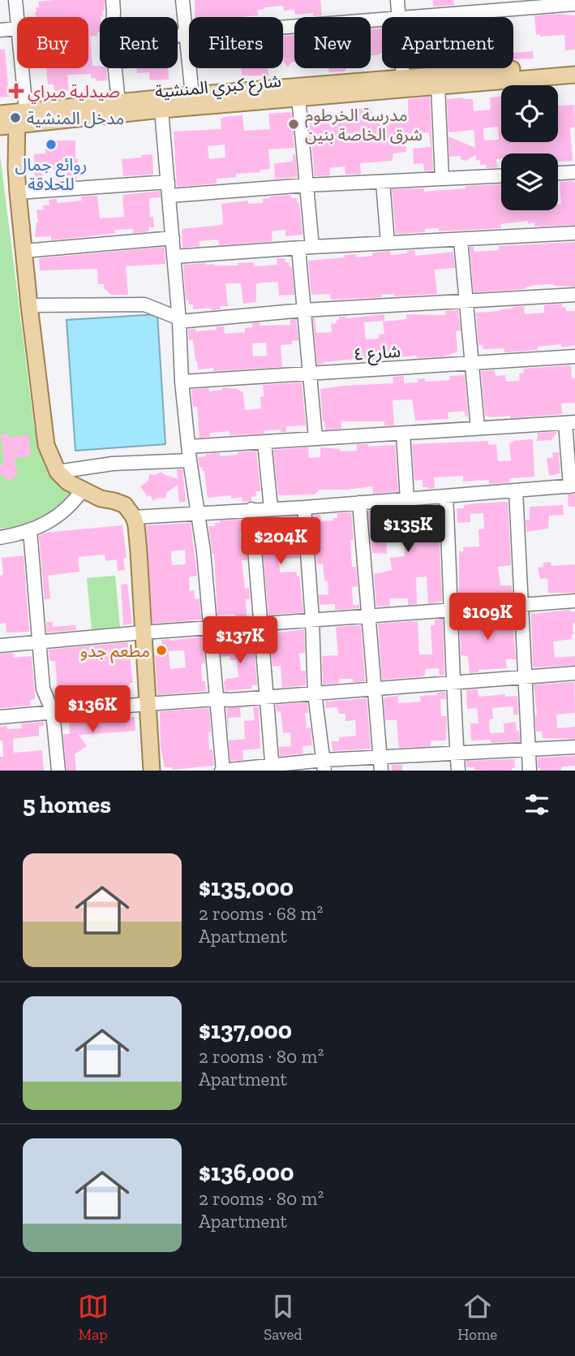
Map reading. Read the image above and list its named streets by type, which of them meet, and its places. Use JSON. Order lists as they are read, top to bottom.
{
  "streets": {
    "main road": ["شارع كبري المنشية"],
    "street": ["شارع ٤"]
  },
  "places": {
    "health": ["صيدلية ميراي"],
    "other": [
      "مدخل المنشية",
      "مدرسة الخرطوم شرق الخاصة بنين",
      "روائع جمال للحلاقة",
      "مطعم جدو"
    ]
  },
  "page": {
    "chip": [
      "Buy",
      "Rent",
      "Filters",
      "New",
      "Apartment"
    ],
    "price": [
      "$135K",
      "$204K",
      "$109K",
      "$137K",
      "$136K"
    ],
    "heading": "5 homes",
    "list": [
      {
        "name": "$135,000",
        "note": "2 rooms · 68 m² · Apartment"
      },
      {
        "name": "$137,000",
        "note": "2 rooms · 80 m² · Apartment"
      },
      {
        "name": "$136,000",
        "note": "2 rooms · 80 m² · Apartment"
      }
    ],
    "tabs": ["Map", "Saved", "Home"]
  }
}
